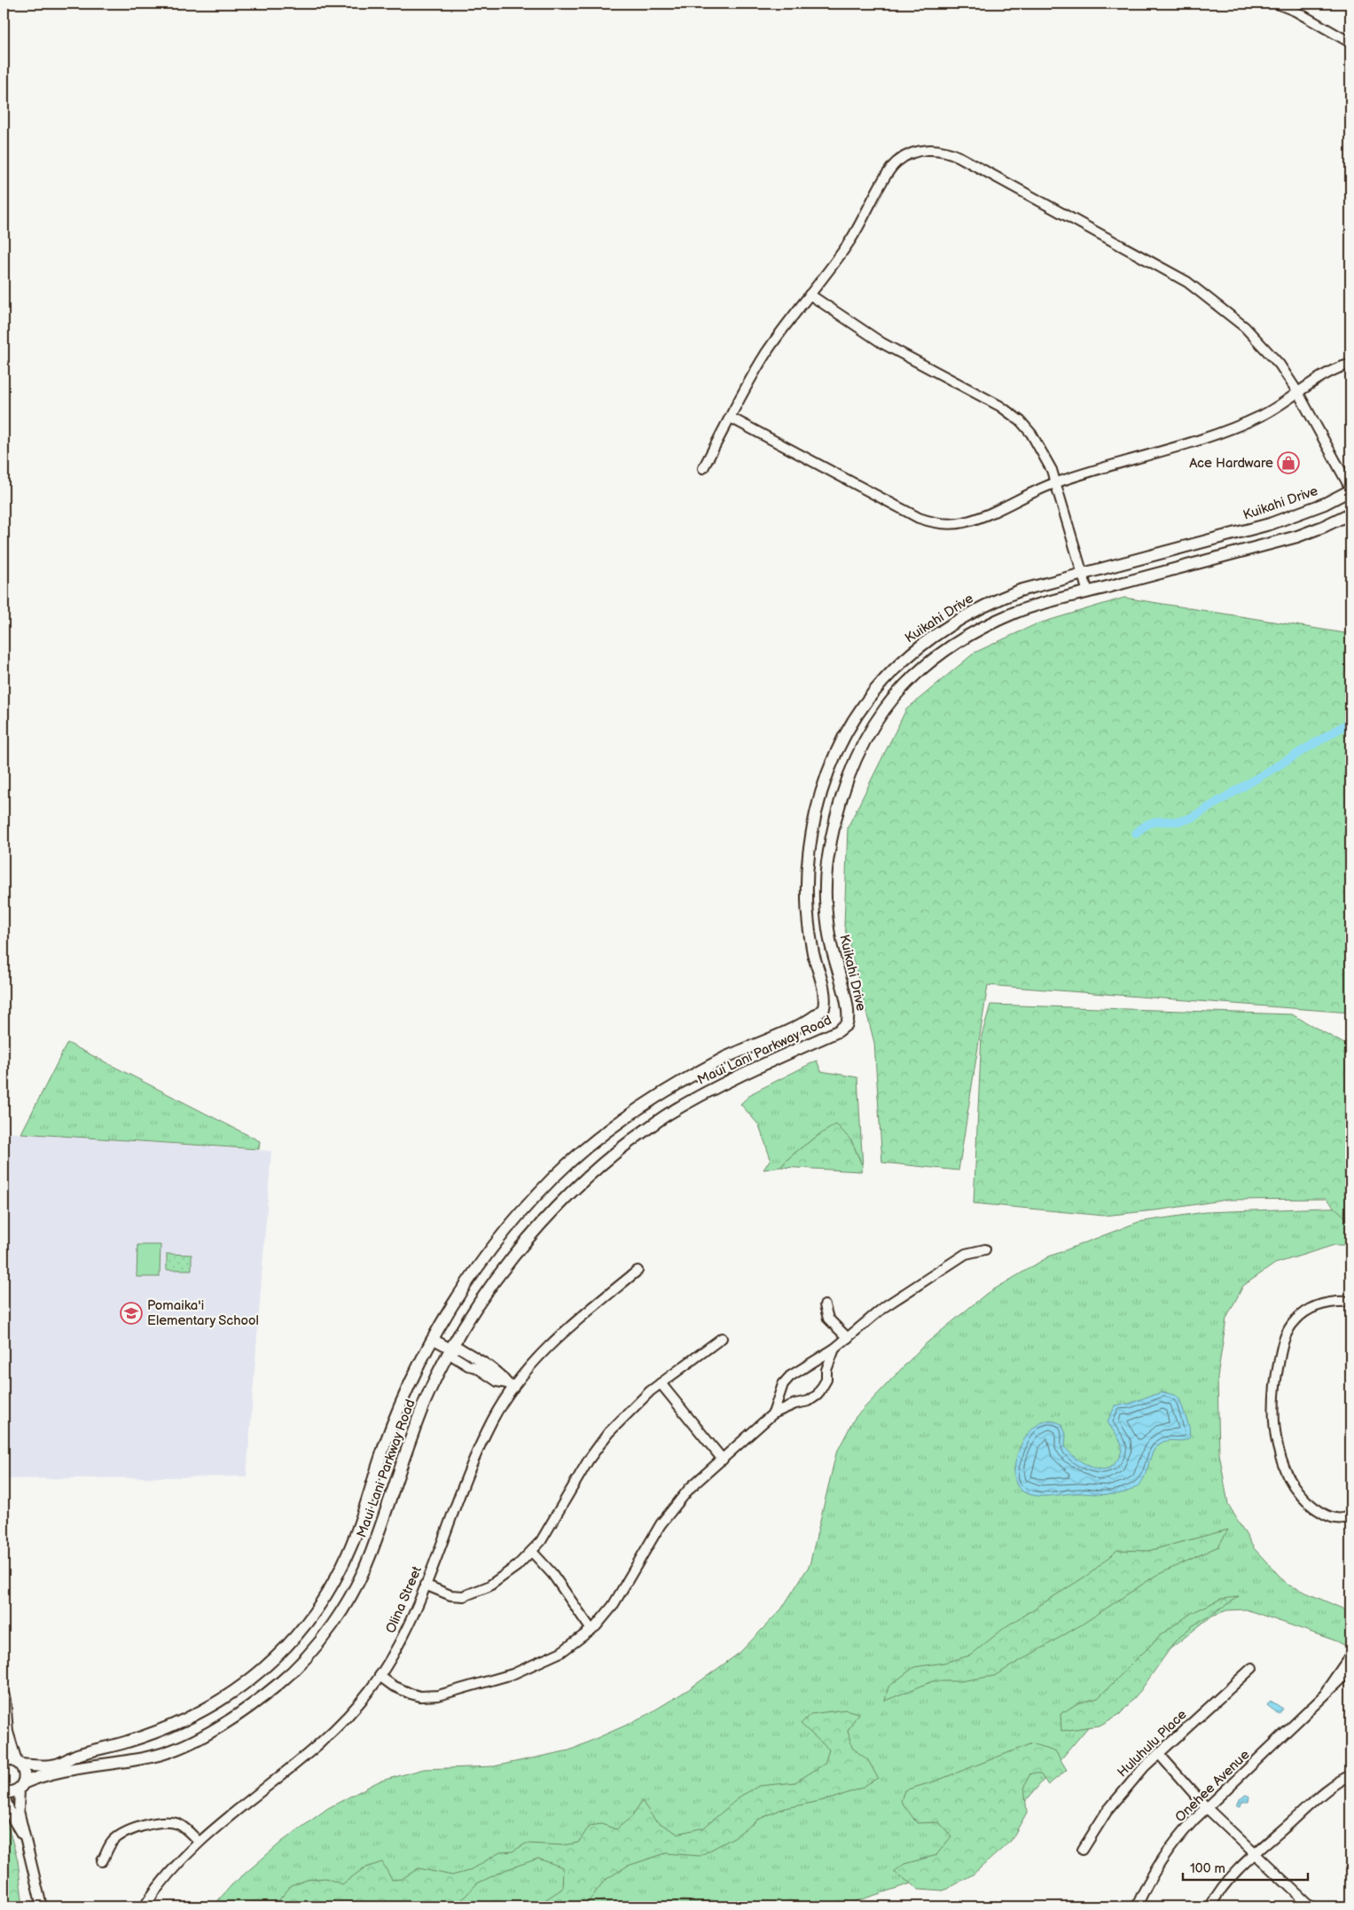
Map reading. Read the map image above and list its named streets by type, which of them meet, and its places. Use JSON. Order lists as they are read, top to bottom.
{
  "streets": {
    "main road": ["Kuikahi Drive", "Maui Lani Parkway Road"],
    "street": ["Olina Street", "Huluhulu Place", "Onehee Avenue"]
  },
  "crossings": [
    ["Kuikahi Drive", "Maui Lani Parkway Road"]
  ],
  "places": {
    "shop": ["Ace Hardware"],
    "school or university": ["Pomaika'i Elementary School"]
  },
  "scale_bar": "100 m"
}
